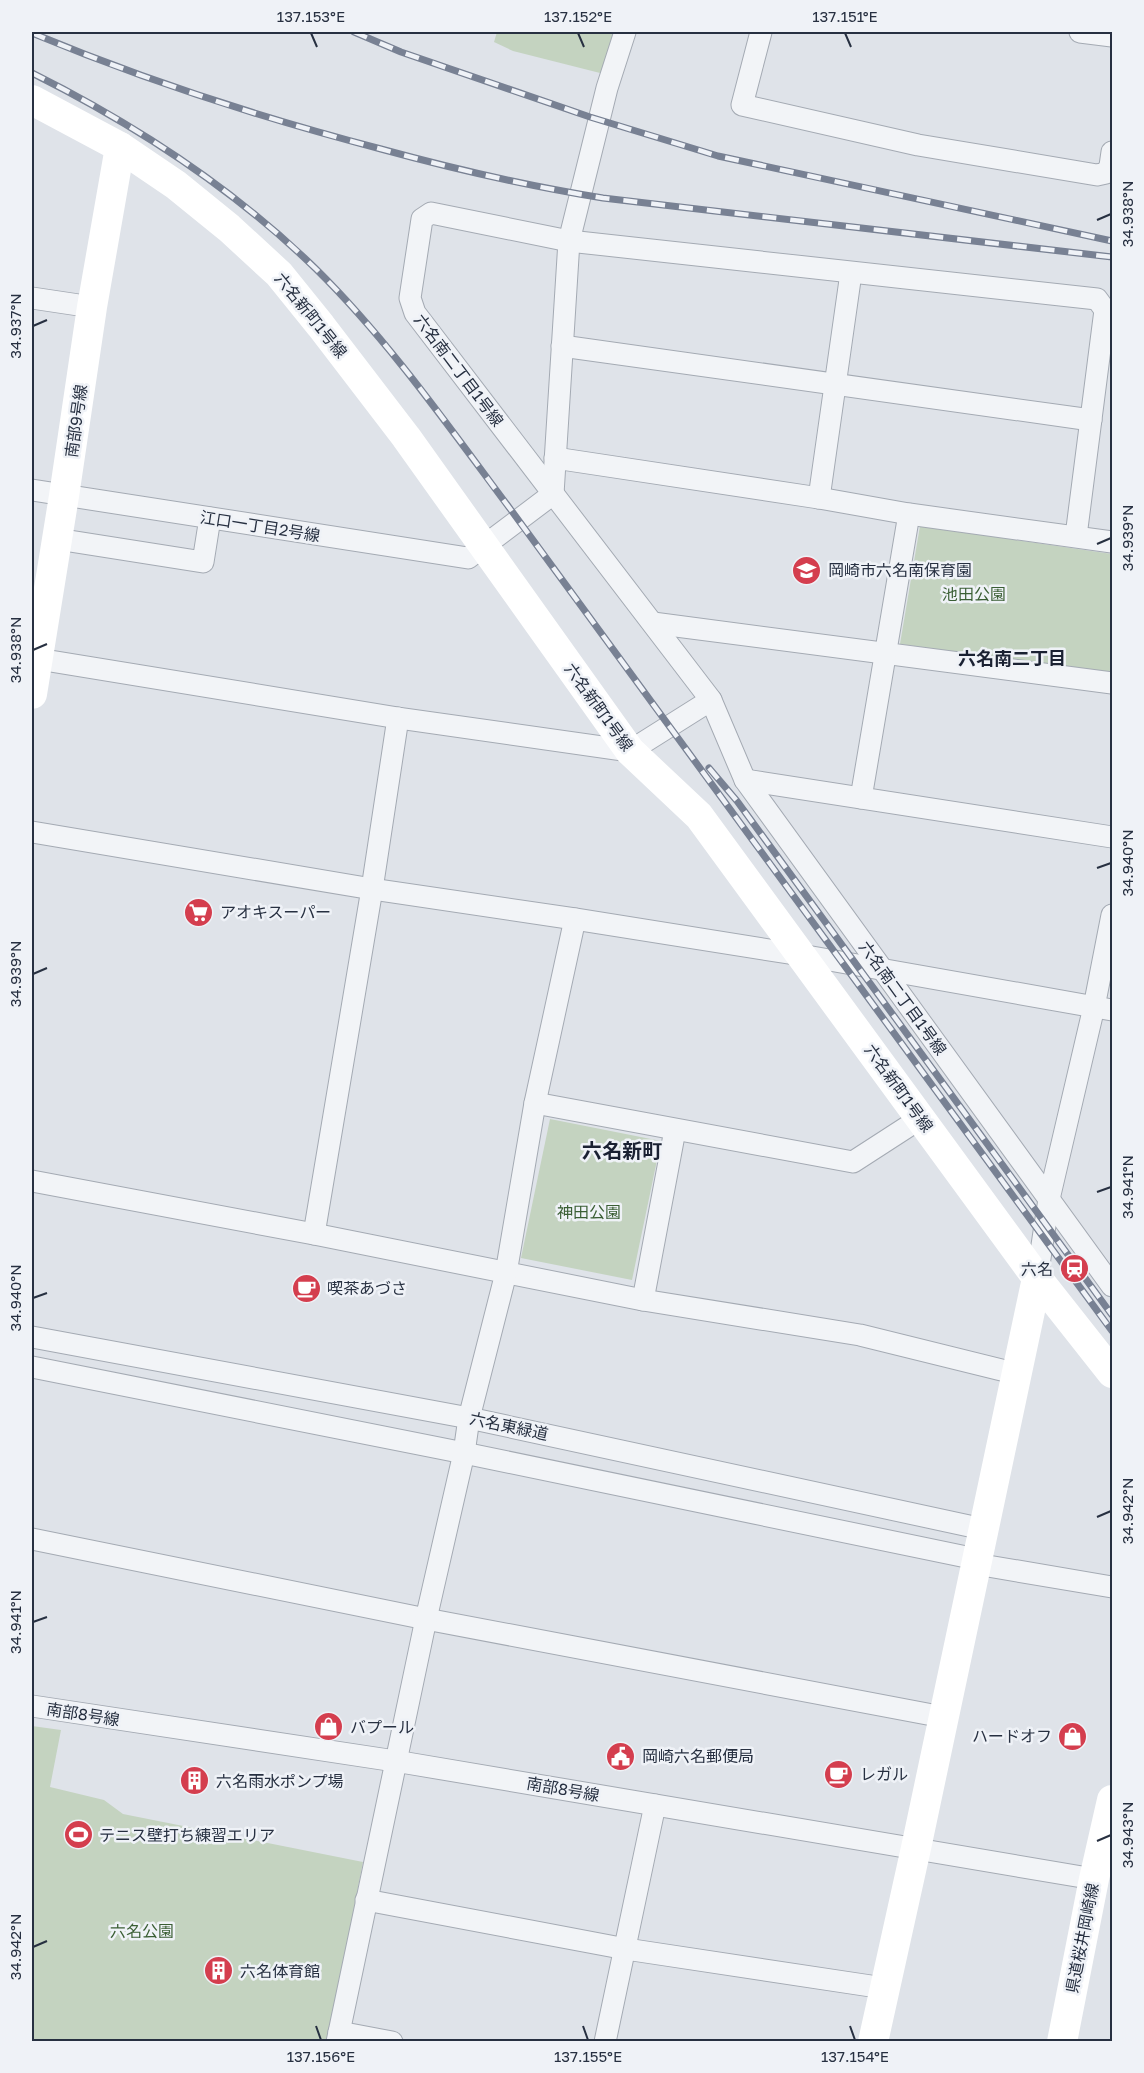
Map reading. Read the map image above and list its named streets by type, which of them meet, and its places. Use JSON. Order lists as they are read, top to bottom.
{
  "streets": {
    "street": [
      "六名新町1号線",
      "六名南二丁目1号線",
      "南部9号線",
      "江口一丁目2号線",
      "六名東緑道",
      "南部8号線",
      "県道桜井岡崎線"
    ]
  },
  "crossings": [
    ["六名新町1号線", "南部9号線"],
    ["六名新町1号線", "江口一丁目2号線"],
    ["六名南二丁目1号線", "江口一丁目2号線"],
    ["南部9号線", "江口一丁目2号線"],
    ["南部8号線", "県道桜井岡崎線"]
  ],
  "districts": ["六名南二丁目", "六名新町"],
  "parks": ["池田公園", "神田公園", "六名公園"],
  "places": {
    "school or university": ["岡崎市六名南保育園"],
    "supermarket": ["アオキスーパー"],
    "station": ["六名"],
    "cafe": ["喫茶あづさ", "レガル"],
    "shop": ["バプール", "ハードオフ"],
    "public building": ["岡崎六名郵便局"],
    "building": ["六名雨水ポンプ場", "六名体育館"],
    "sports": ["テニス壁打ち練習エリア"]
  },
  "coordinates": [
    "137.153°E",
    "137.152°E",
    "137.151°E",
    "34.938°N",
    "34.937°N",
    "34.939°N",
    "34.940°N",
    "34.941°N",
    "34.942°N",
    "34.943°N",
    "137.156°E",
    "137.155°E",
    "137.154°E"
  ]
}
